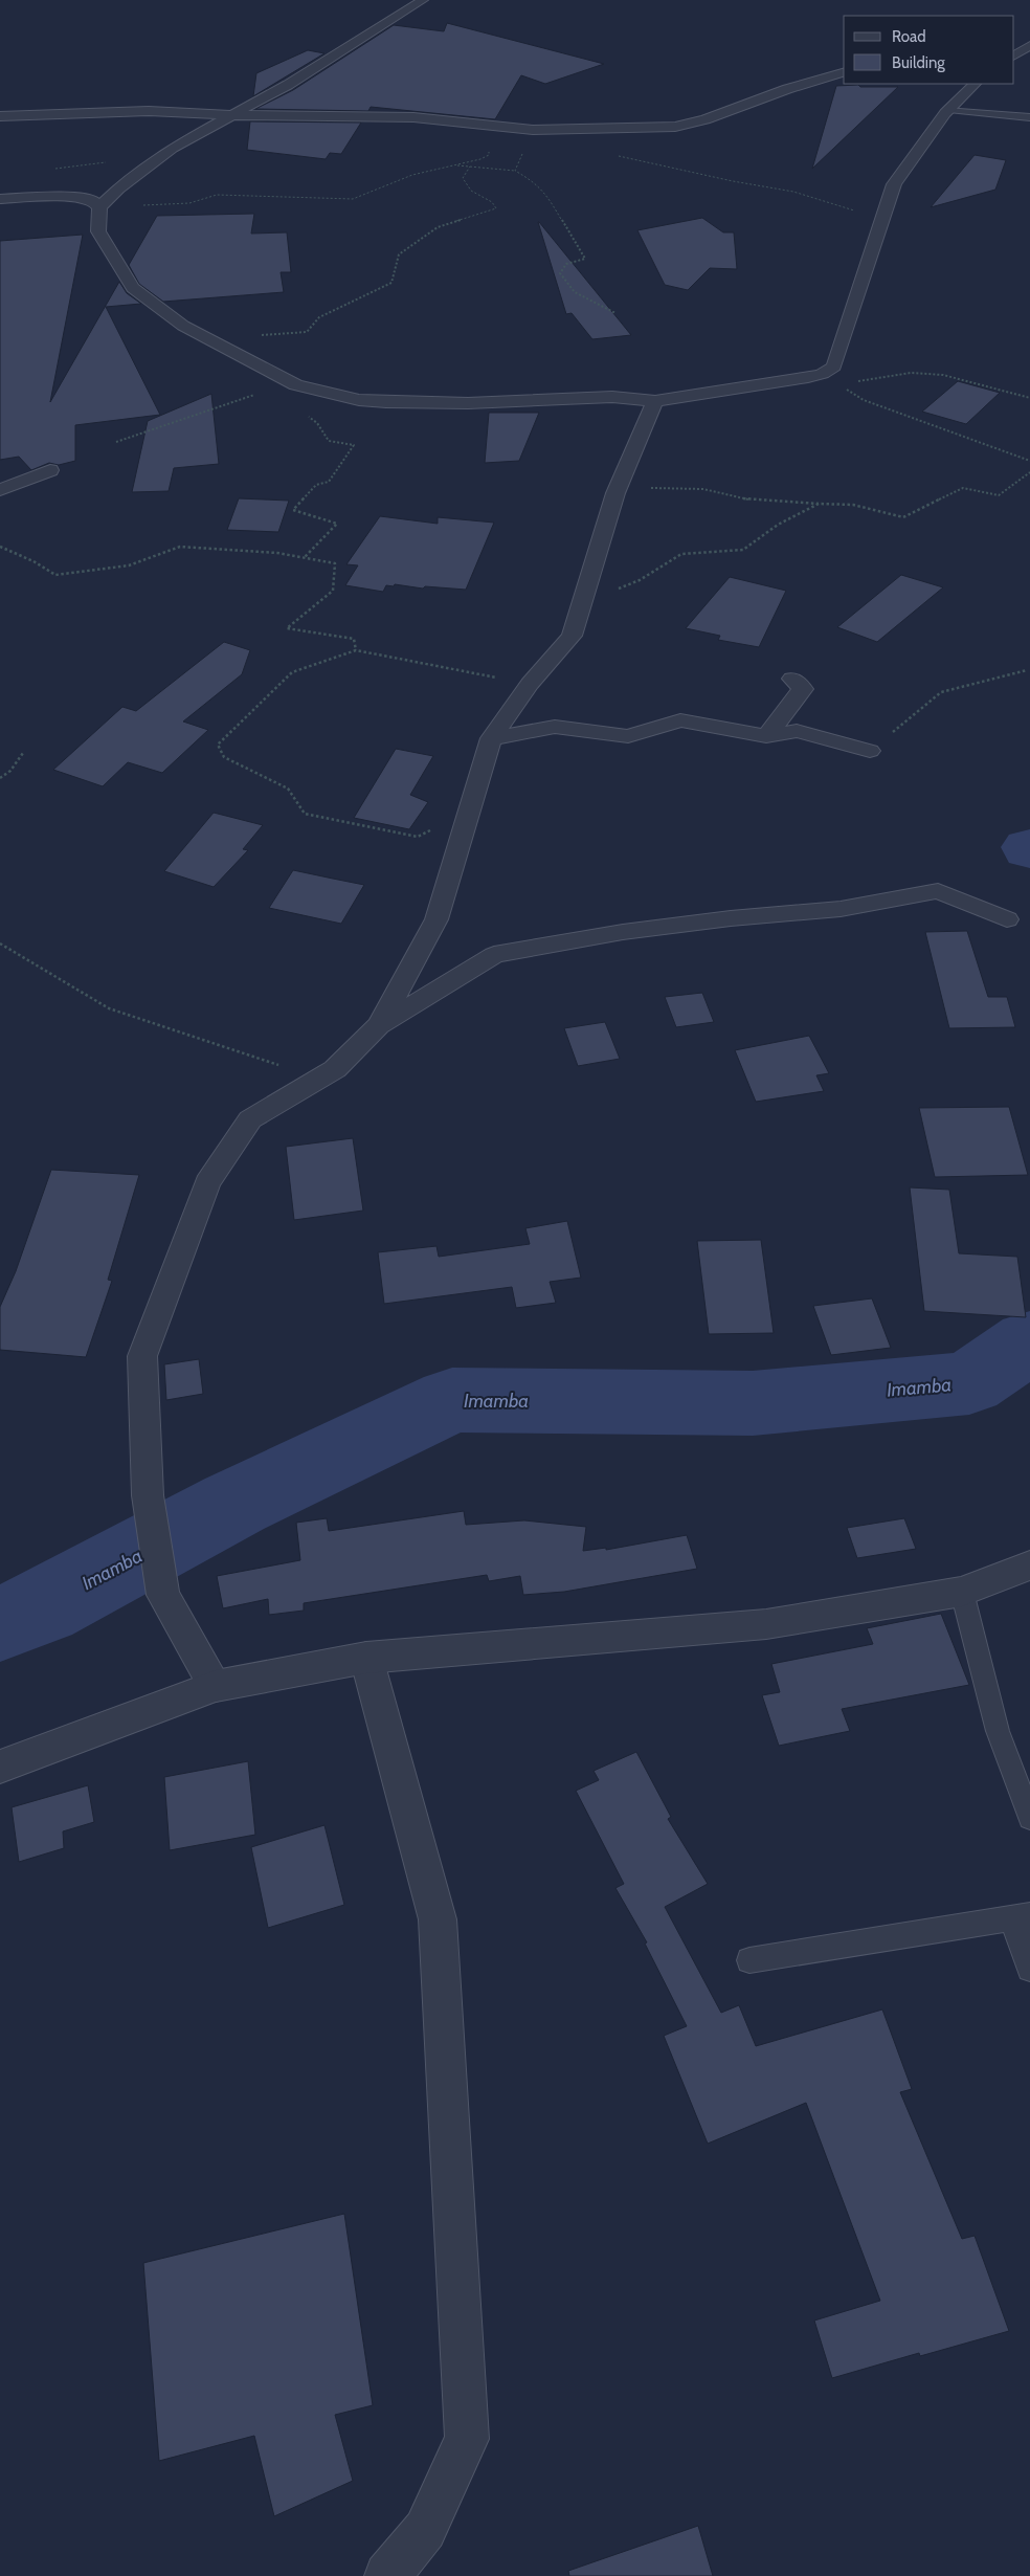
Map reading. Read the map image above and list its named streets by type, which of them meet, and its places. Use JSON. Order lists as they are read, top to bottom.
{
  "water": ["Imamba"],
  "legend": ["Road", "Building"]
}
